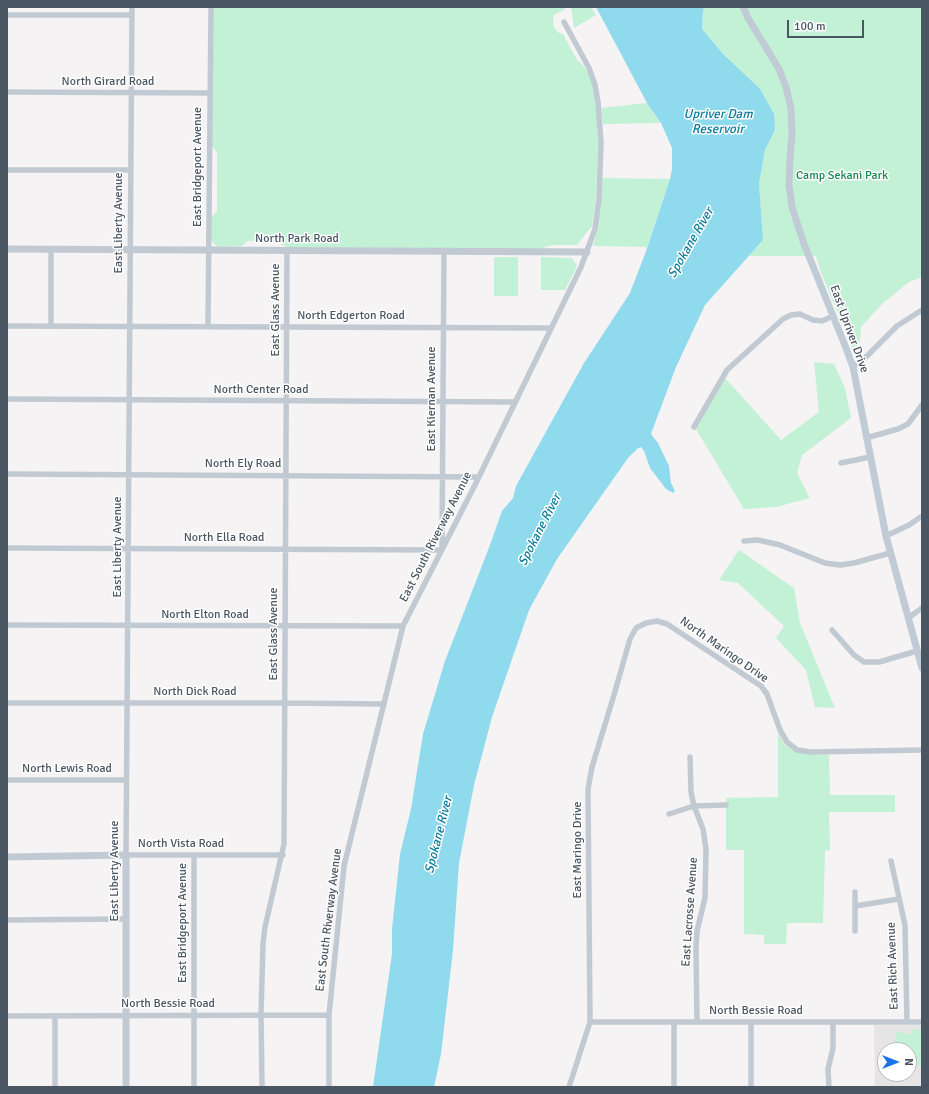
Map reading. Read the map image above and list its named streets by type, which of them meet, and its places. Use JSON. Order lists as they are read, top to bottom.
{
  "streets": {
    "main road": ["East Upriver Drive"],
    "street": [
      "North Girard Road",
      "East Bridgeport Avenue",
      "East Liberty Avenue",
      "North Park Road",
      "East Glass Avenue",
      "North Edgerton Road",
      "North Center Road",
      "East Kiernan Avenue",
      "North Ely Road",
      "East South Riverway Avenue",
      "North Ella Road",
      "North Elton Road",
      "North Maringo Drive",
      "North Dick Road",
      "North Lewis Road",
      "North Vista Road",
      "East Maringo Drive",
      "East Lacrosse Avenue",
      "East Rich Avenue",
      "North Bessie Road"
    ]
  },
  "crossings": [
    ["North Girard Road", "East Bridgeport Avenue"],
    ["North Girard Road", "East Liberty Avenue"],
    ["East Bridgeport Avenue", "North Park Road"],
    ["East Bridgeport Avenue", "North Edgerton Road"],
    ["East Bridgeport Avenue", "North Vista Road"],
    ["East Bridgeport Avenue", "North Bessie Road"],
    ["East Liberty Avenue", "North Park Road"],
    ["East Liberty Avenue", "North Edgerton Road"],
    ["East Liberty Avenue", "North Center Road"],
    ["East Liberty Avenue", "North Ely Road"],
    ["East Liberty Avenue", "North Ella Road"],
    ["East Liberty Avenue", "North Elton Road"],
    ["East Liberty Avenue", "North Dick Road"],
    ["East Liberty Avenue", "North Lewis Road"],
    ["East Liberty Avenue", "North Vista Road"],
    ["East Liberty Avenue", "North Bessie Road"],
    ["North Park Road", "East Glass Avenue"],
    ["North Park Road", "East Kiernan Avenue"],
    ["North Park Road", "East South Riverway Avenue"],
    ["East Glass Avenue", "North Edgerton Road"],
    ["East Glass Avenue", "North Center Road"],
    ["East Glass Avenue", "North Ely Road"],
    ["East Glass Avenue", "North Ella Road"],
    ["East Glass Avenue", "North Elton Road"],
    ["East Glass Avenue", "North Dick Road"],
    ["East Glass Avenue", "North Vista Road"],
    ["East Glass Avenue", "North Bessie Road"],
    ["North Edgerton Road", "East Kiernan Avenue"],
    ["North Edgerton Road", "East South Riverway Avenue"],
    ["North Center Road", "East Kiernan Avenue"],
    ["North Center Road", "East South Riverway Avenue"],
    ["East Kiernan Avenue", "North Ely Road"],
    ["East Kiernan Avenue", "East South Riverway Avenue"],
    ["East Kiernan Avenue", "North Ella Road"],
    ["North Ely Road", "East South Riverway Avenue"],
    ["East South Riverway Avenue", "North Ella Road"],
    ["East South Riverway Avenue", "North Elton Road"],
    ["East South Riverway Avenue", "North Dick Road"],
    ["East South Riverway Avenue", "North Bessie Road"],
    ["North Maringo Drive", "East Maringo Drive"],
    ["East Maringo Drive", "North Bessie Road"],
    ["East Lacrosse Avenue", "North Bessie Road"],
    ["East Rich Avenue", "North Bessie Road"]
  ],
  "water": ["Upriver Dam Reservoir", "Spokane River"],
  "parks": ["Camp Sekani Park"],
  "scale_bar": "100 m",
  "north": "right"
}
